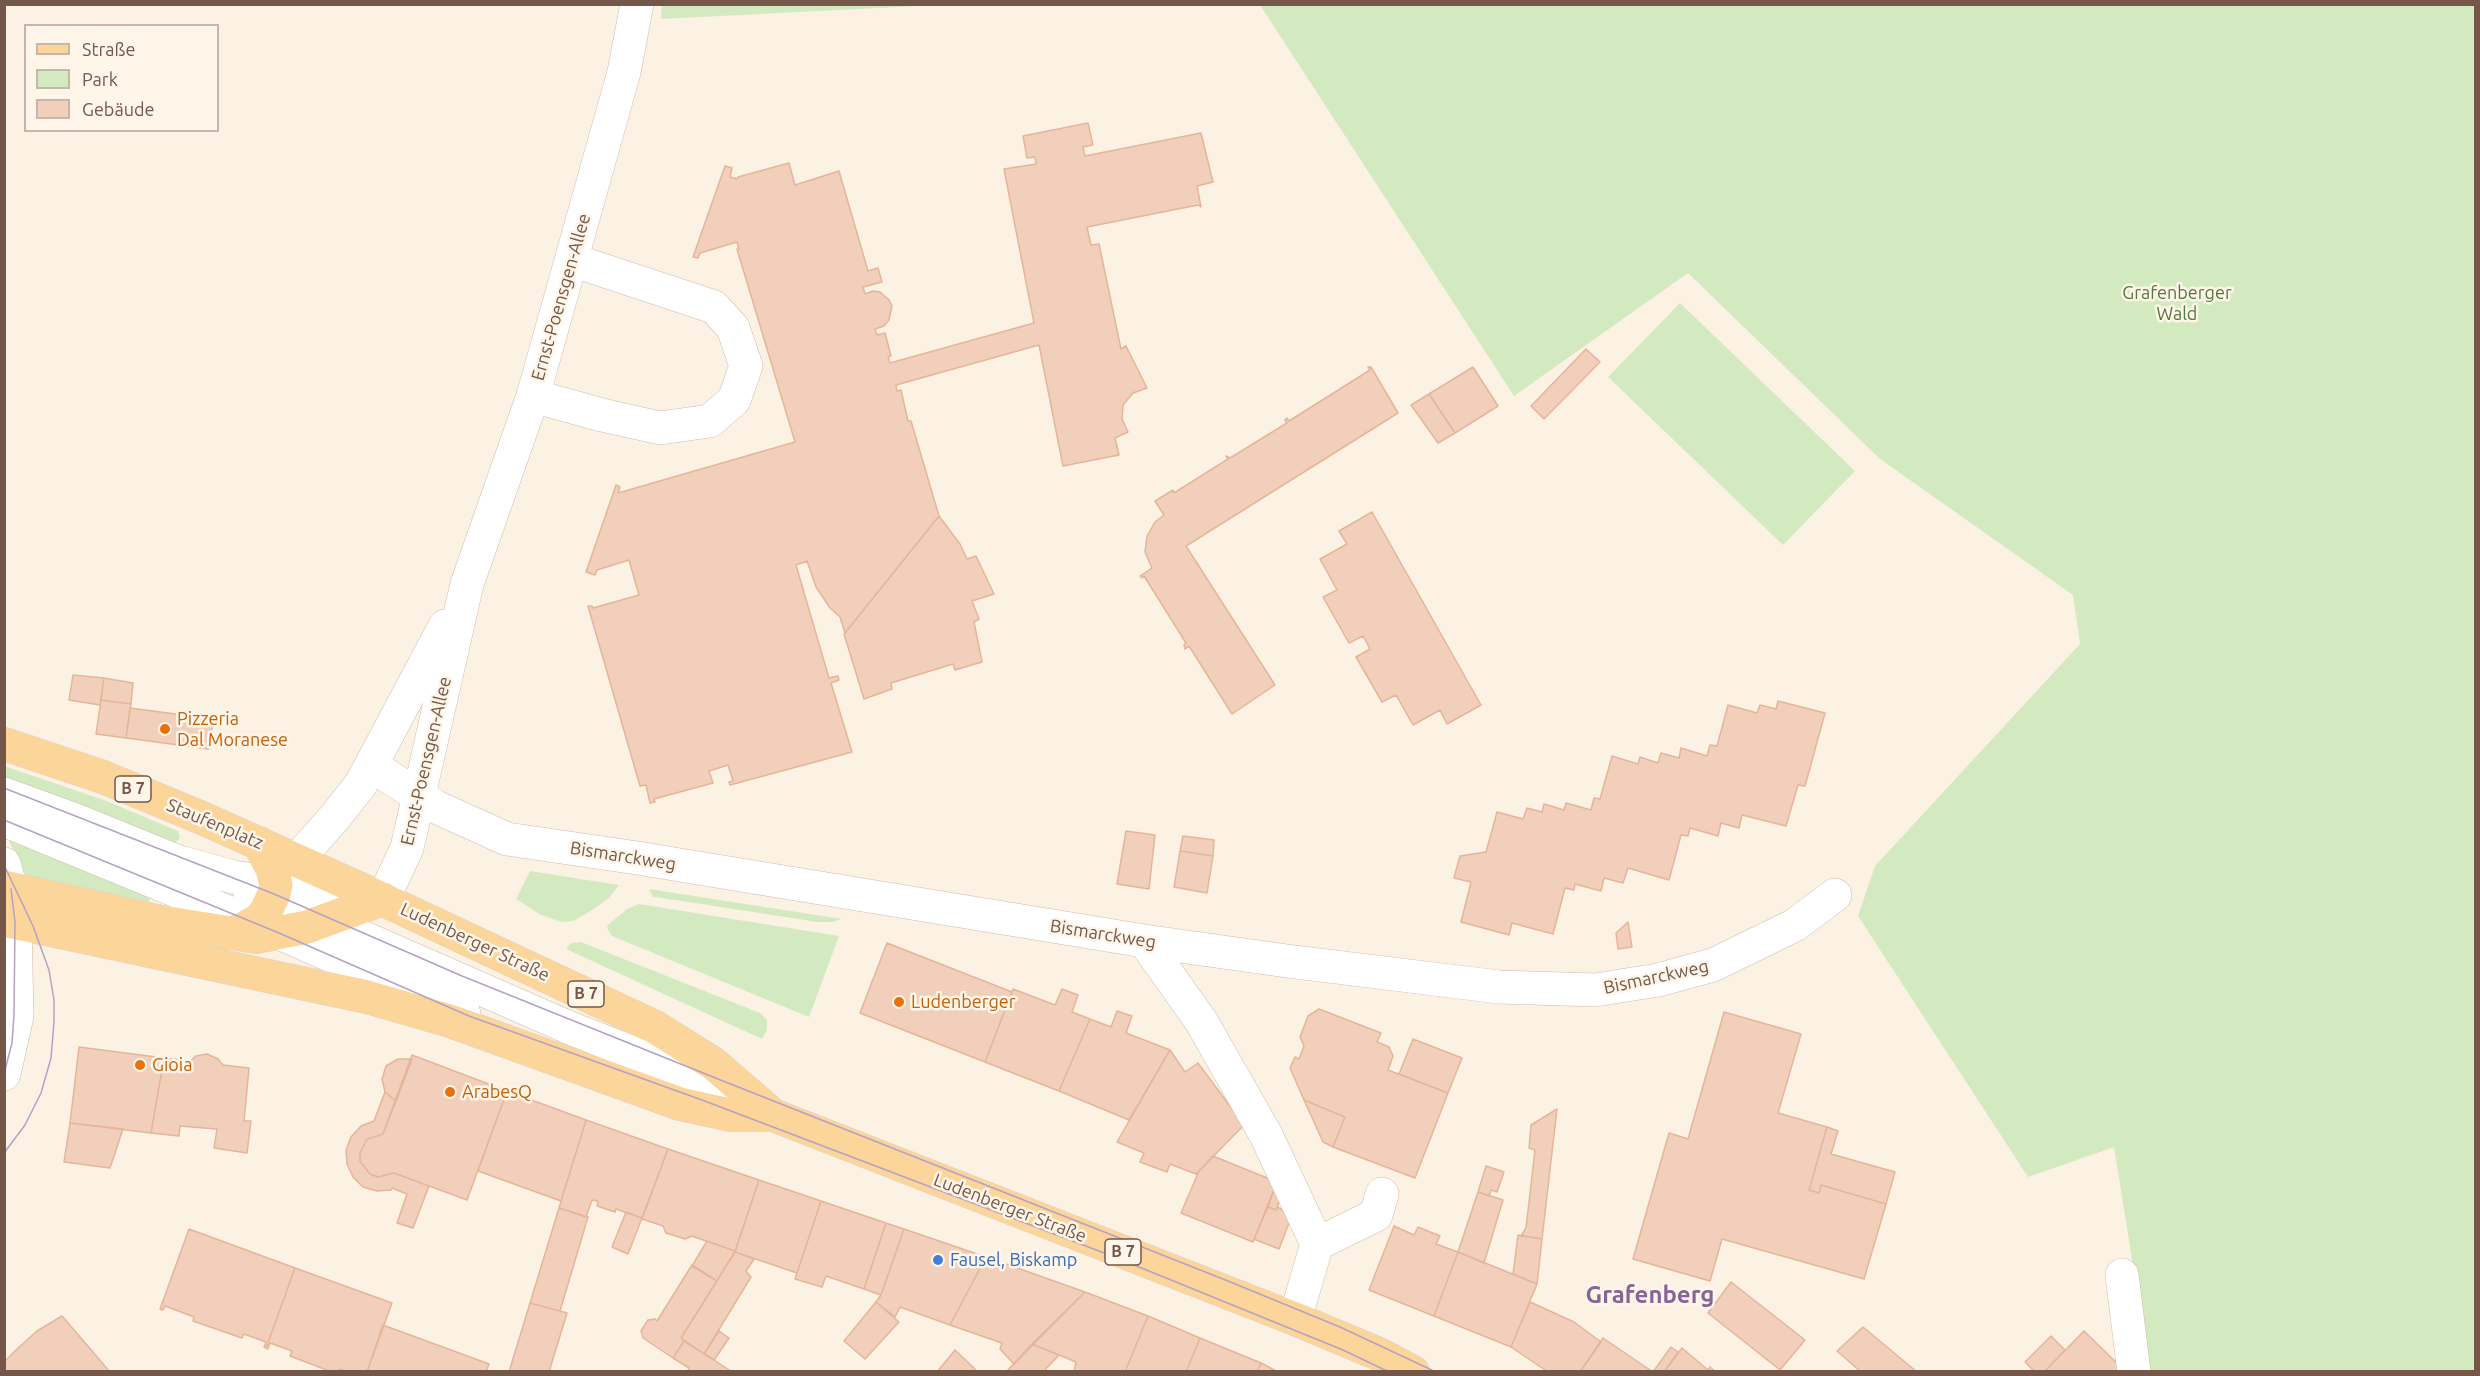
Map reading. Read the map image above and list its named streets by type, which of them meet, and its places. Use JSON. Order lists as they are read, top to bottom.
{
  "streets": {
    "main road": ["B 7", "Staufenplatz", "Ludenberger Straße"],
    "street": ["Ernst-Poensgen-Allee", "Bismarckweg"]
  },
  "crossings": [
    ["Ernst-Poensgen-Allee", "Staufenplatz"],
    ["Ernst-Poensgen-Allee", "Bismarckweg"],
    ["Ernst-Poensgen-Allee", "Ludenberger Straße"],
    ["Staufenplatz", "Ludenberger Straße"]
  ],
  "districts": ["Grafenberg"],
  "parks": ["Grafenberger Wald"],
  "places": [
    "Pizzeria Dal Moranese",
    "Ludenberger",
    "Gioia",
    "ArabesQ",
    "Fausel, Biskamp"
  ],
  "legend": ["Straße", "Park", "Gebäude"]
}
